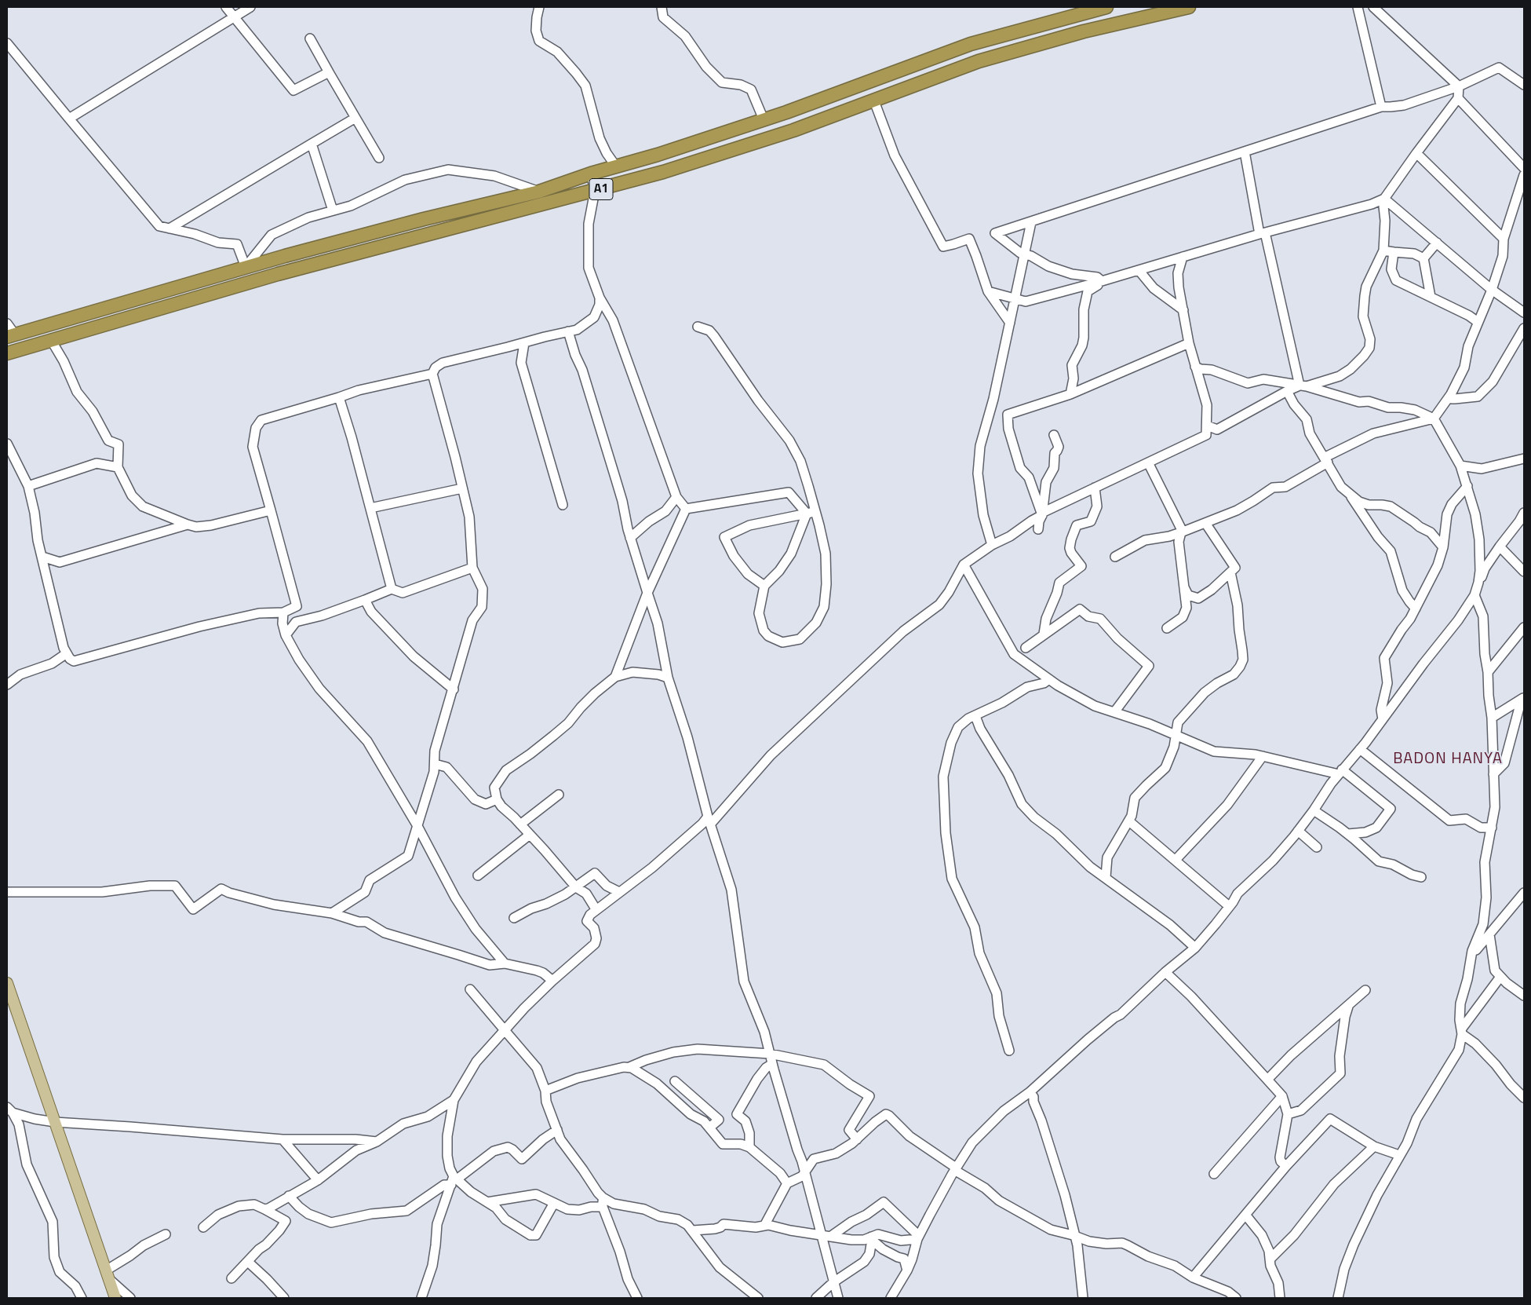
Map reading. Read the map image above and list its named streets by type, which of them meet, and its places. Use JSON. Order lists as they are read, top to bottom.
{
  "streets": {
    "highway": ["A1"]
  },
  "districts": ["BADON HANYA"]
}
